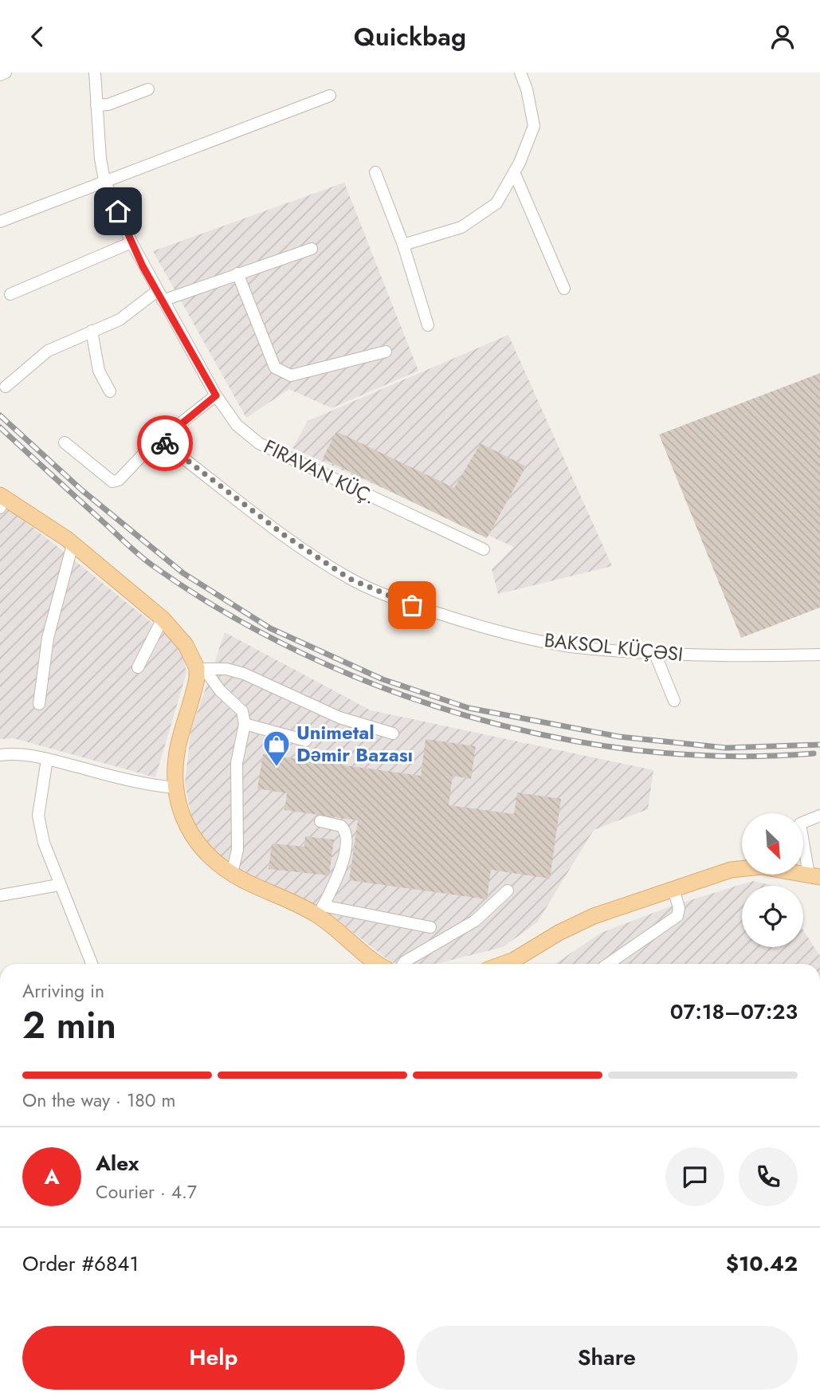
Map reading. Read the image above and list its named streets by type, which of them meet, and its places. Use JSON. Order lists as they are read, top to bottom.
{
  "streets": {
    "street": ["FIRAVAN KÜÇ.", "BAKSOL KÜÇƏSI"]
  },
  "places": {
    "shop": ["Unimetal Dəmir Bazası"]
  },
  "north": "bottom right",
  "page": {
    "header": "Quickbag",
    "heading": ["2 min", "Arriving in", "07:18–07:23"],
    "panel": [
      "Alex",
      "Courier · 4.7",
      "Order #6841",
      "$10.42"
    ],
    "bar": "On the way · 180 m",
    "round": "A",
    "buttons": ["Help", "Share"]
  }
}
